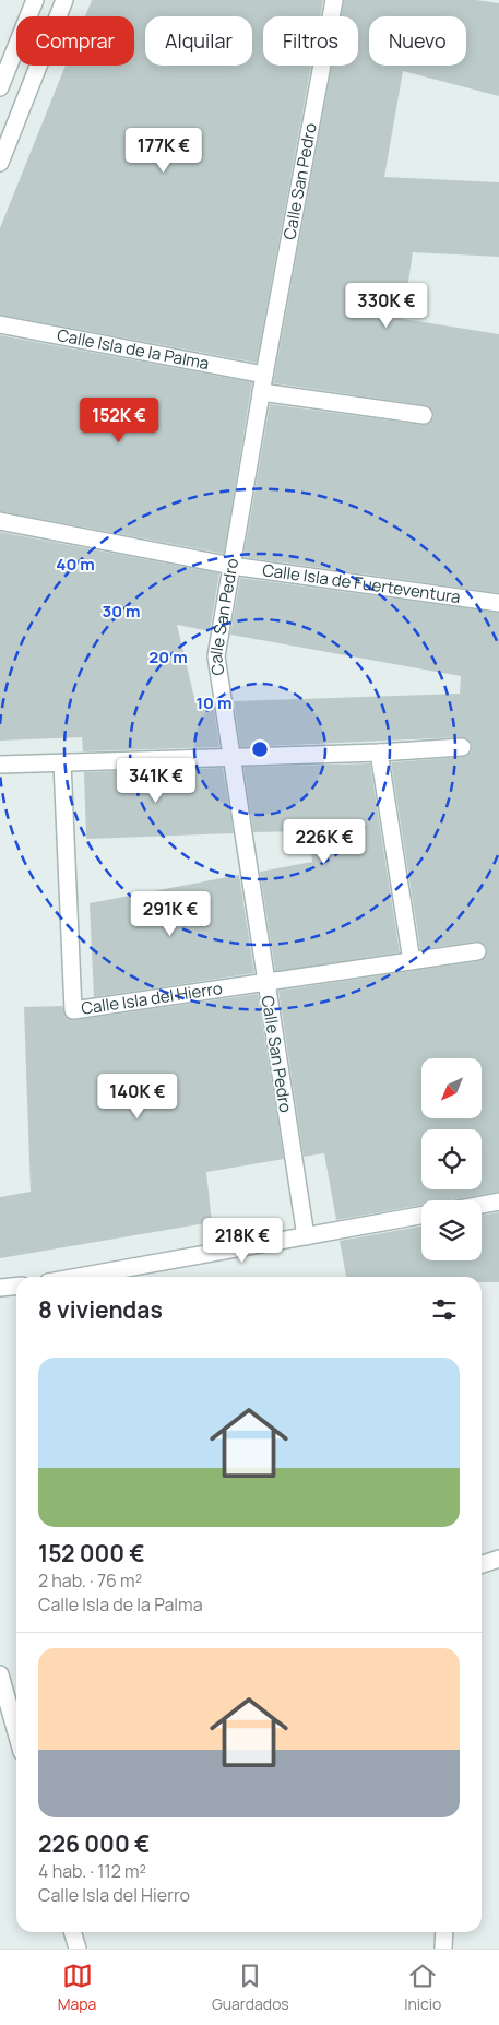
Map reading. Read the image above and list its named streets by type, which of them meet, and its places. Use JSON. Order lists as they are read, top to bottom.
{
  "streets": {
    "street": [
      "Calle San Pedro",
      "Calle Isla de la Palma",
      "Calle Isla de Fuerteventura",
      "Calle Isla del Hierro"
    ]
  },
  "crossings": [
    ["Calle San Pedro", "Calle Isla de la Palma"],
    ["Calle San Pedro", "Calle Isla de Fuerteventura"],
    ["Calle San Pedro", "Calle Isla del Hierro"]
  ],
  "north": "bottom left",
  "page": {
    "chip": [
      "Comprar",
      "Alquilar",
      "Filtros",
      "Nuevo"
    ],
    "price": [
      "177K €",
      "330K €",
      "152K €",
      "341K €",
      "226K €",
      "291K €",
      "140K €",
      "218K €"
    ],
    "heading": "8 viviendas",
    "list": [
      {
        "name": "152 000 €",
        "note": "2 hab. · 76 m² · Calle Isla de la Palma"
      },
      {
        "name": "226 000 €",
        "note": "4 hab. · 112 m² · Calle Isla del Hierro"
      }
    ],
    "tabs": ["Mapa", "Guardados", "Inicio"]
  },
  "rings": [
    "40 m",
    "30 m",
    "20 m",
    "10 m"
  ]
}
